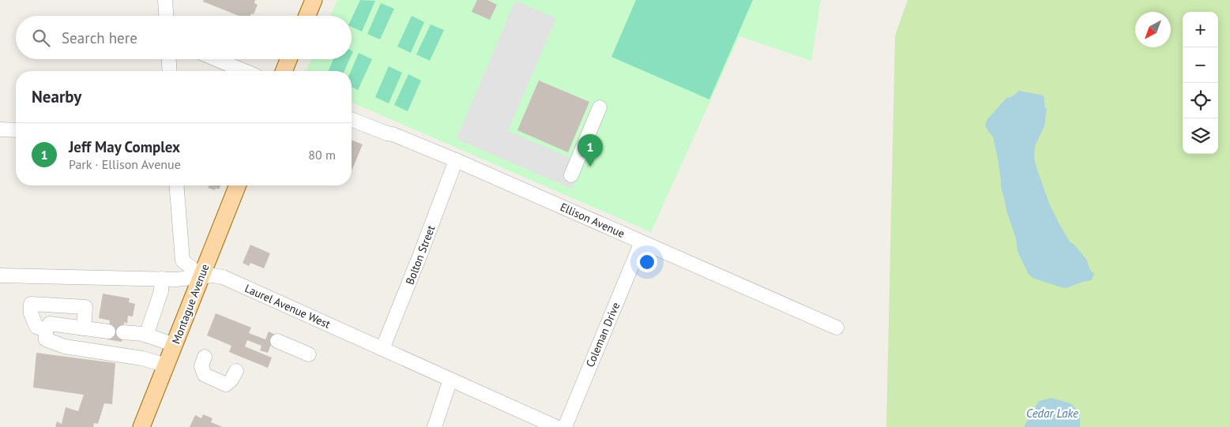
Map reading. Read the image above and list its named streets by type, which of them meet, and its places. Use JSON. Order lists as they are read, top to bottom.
{
  "streets": {
    "main road": ["Montague Avenue"],
    "street": [
      "Ellison Avenue",
      "Bolton Street",
      "Laurel Avenue West",
      "Coleman Drive"
    ]
  },
  "crossings": [
    ["Ellison Avenue", "Bolton Street"],
    ["Ellison Avenue", "Coleman Drive"],
    ["Bolton Street", "Laurel Avenue West"],
    ["Montague Avenue", "Laurel Avenue West"]
  ],
  "water": ["Cedar Lake"],
  "north": "bottom left",
  "page": {
    "map_buttons": ["+", "−"],
    "search": "Search here",
    "heading": "Nearby",
    "list": [
      {
        "mark": "1",
        "name": "Jeff May Complex",
        "note": "Park · Ellison Avenue",
        "value": "80 m"
      }
    ],
    "pins": "1"
  }
}
